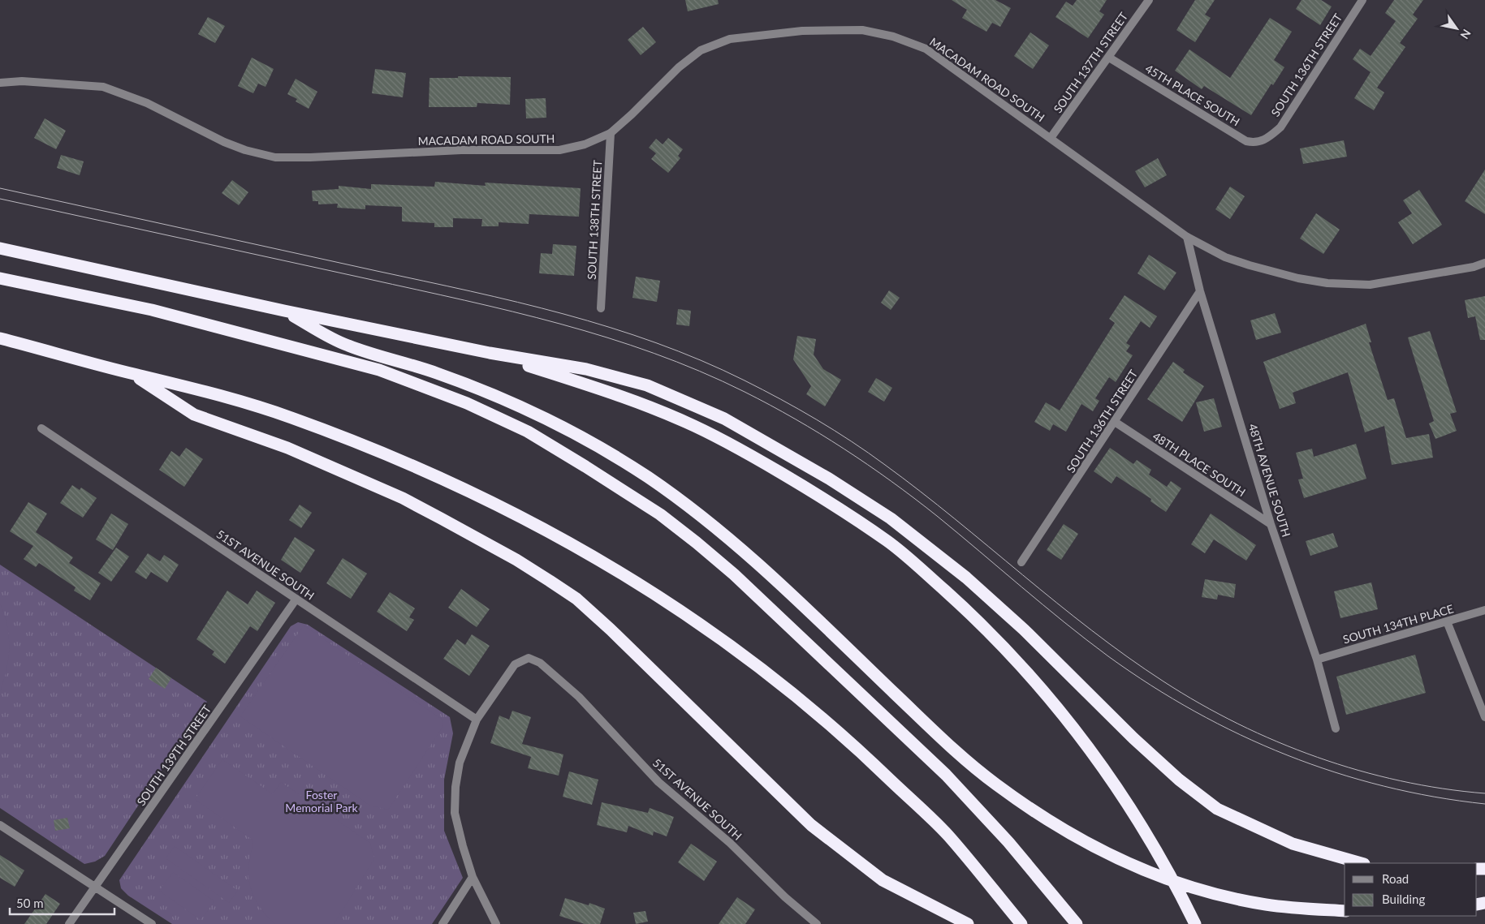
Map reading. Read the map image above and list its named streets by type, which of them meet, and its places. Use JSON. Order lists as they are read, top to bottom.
{
  "streets": {
    "street": [
      "SOUTH 137TH STREET",
      "SOUTH 136TH STREET",
      "MACADAM ROAD SOUTH",
      "45TH PLACE SOUTH",
      "SOUTH 138TH STREET",
      "48TH PLACE SOUTH",
      "48TH AVENUE SOUTH",
      "51ST AVENUE SOUTH",
      "SOUTH 134TH PLACE",
      "SOUTH 139TH STREET"
    ]
  },
  "crossings": [
    ["SOUTH 137TH STREET", "MACADAM ROAD SOUTH"],
    ["SOUTH 137TH STREET", "45TH PLACE SOUTH"],
    ["SOUTH 136TH STREET", "45TH PLACE SOUTH"],
    ["SOUTH 136TH STREET", "48TH PLACE SOUTH"],
    ["SOUTH 136TH STREET", "48TH AVENUE SOUTH"],
    ["MACADAM ROAD SOUTH", "SOUTH 138TH STREET"],
    ["MACADAM ROAD SOUTH", "48TH AVENUE SOUTH"],
    ["48TH PLACE SOUTH", "48TH AVENUE SOUTH"],
    ["48TH AVENUE SOUTH", "SOUTH 134TH PLACE"],
    ["51ST AVENUE SOUTH", "SOUTH 139TH STREET"]
  ],
  "parks": ["Foster Memorial Park"],
  "legend": ["Road", "Building"],
  "scale_bar": "50 m",
  "north": "bottom right"
}
